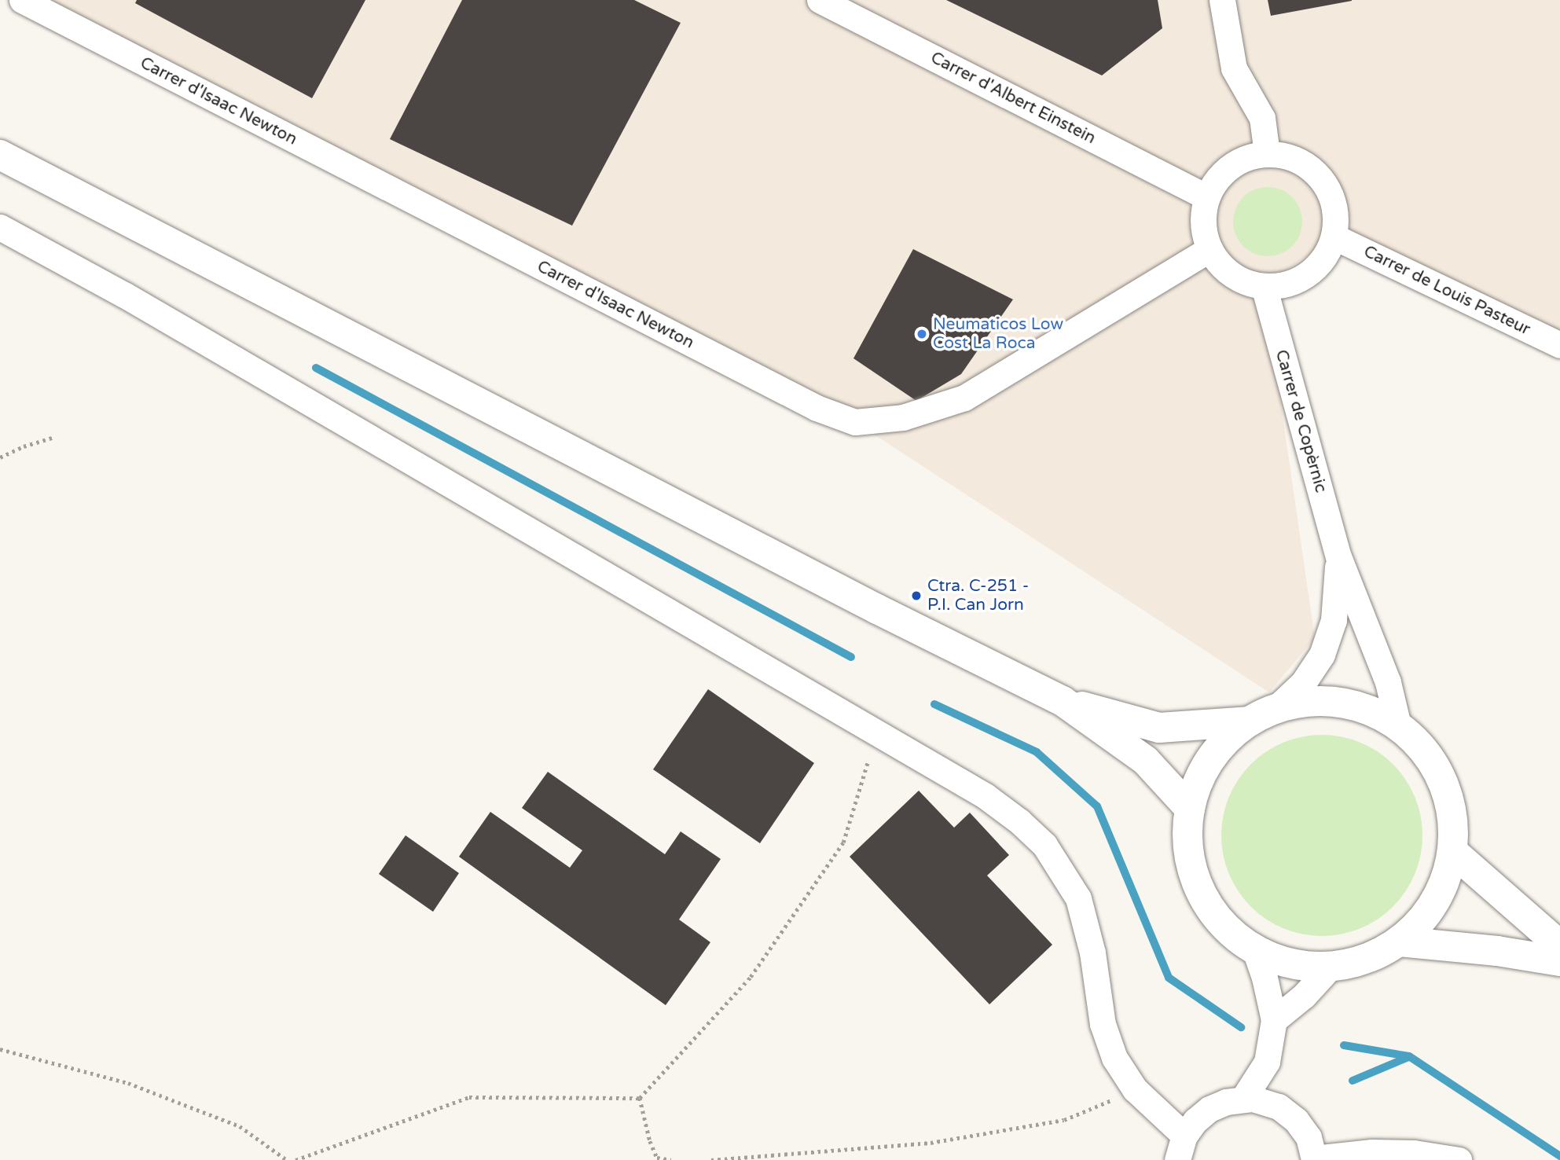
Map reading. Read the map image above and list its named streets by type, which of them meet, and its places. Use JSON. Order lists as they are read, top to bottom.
{
  "streets": {
    "street": [
      "Carrer d'Albert Einstein",
      "Carrer d'Isaac Newton",
      "Carrer de Louis Pasteur",
      "Carrer de Copèrnic"
    ]
  },
  "crossings": [
    ["Carrer d'Albert Einstein", "Carrer d'Isaac Newton"],
    ["Carrer d'Albert Einstein", "Carrer de Louis Pasteur"],
    ["Carrer d'Albert Einstein", "Carrer de Copèrnic"],
    ["Carrer d'Isaac Newton", "Carrer de Louis Pasteur"],
    ["Carrer d'Isaac Newton", "Carrer de Copèrnic"],
    ["Carrer de Louis Pasteur", "Carrer de Copèrnic"]
  ],
  "places": ["Neumaticos Low Cost La Roca", "Ctra. C-251 - P.I. Can Jorn"]
}
